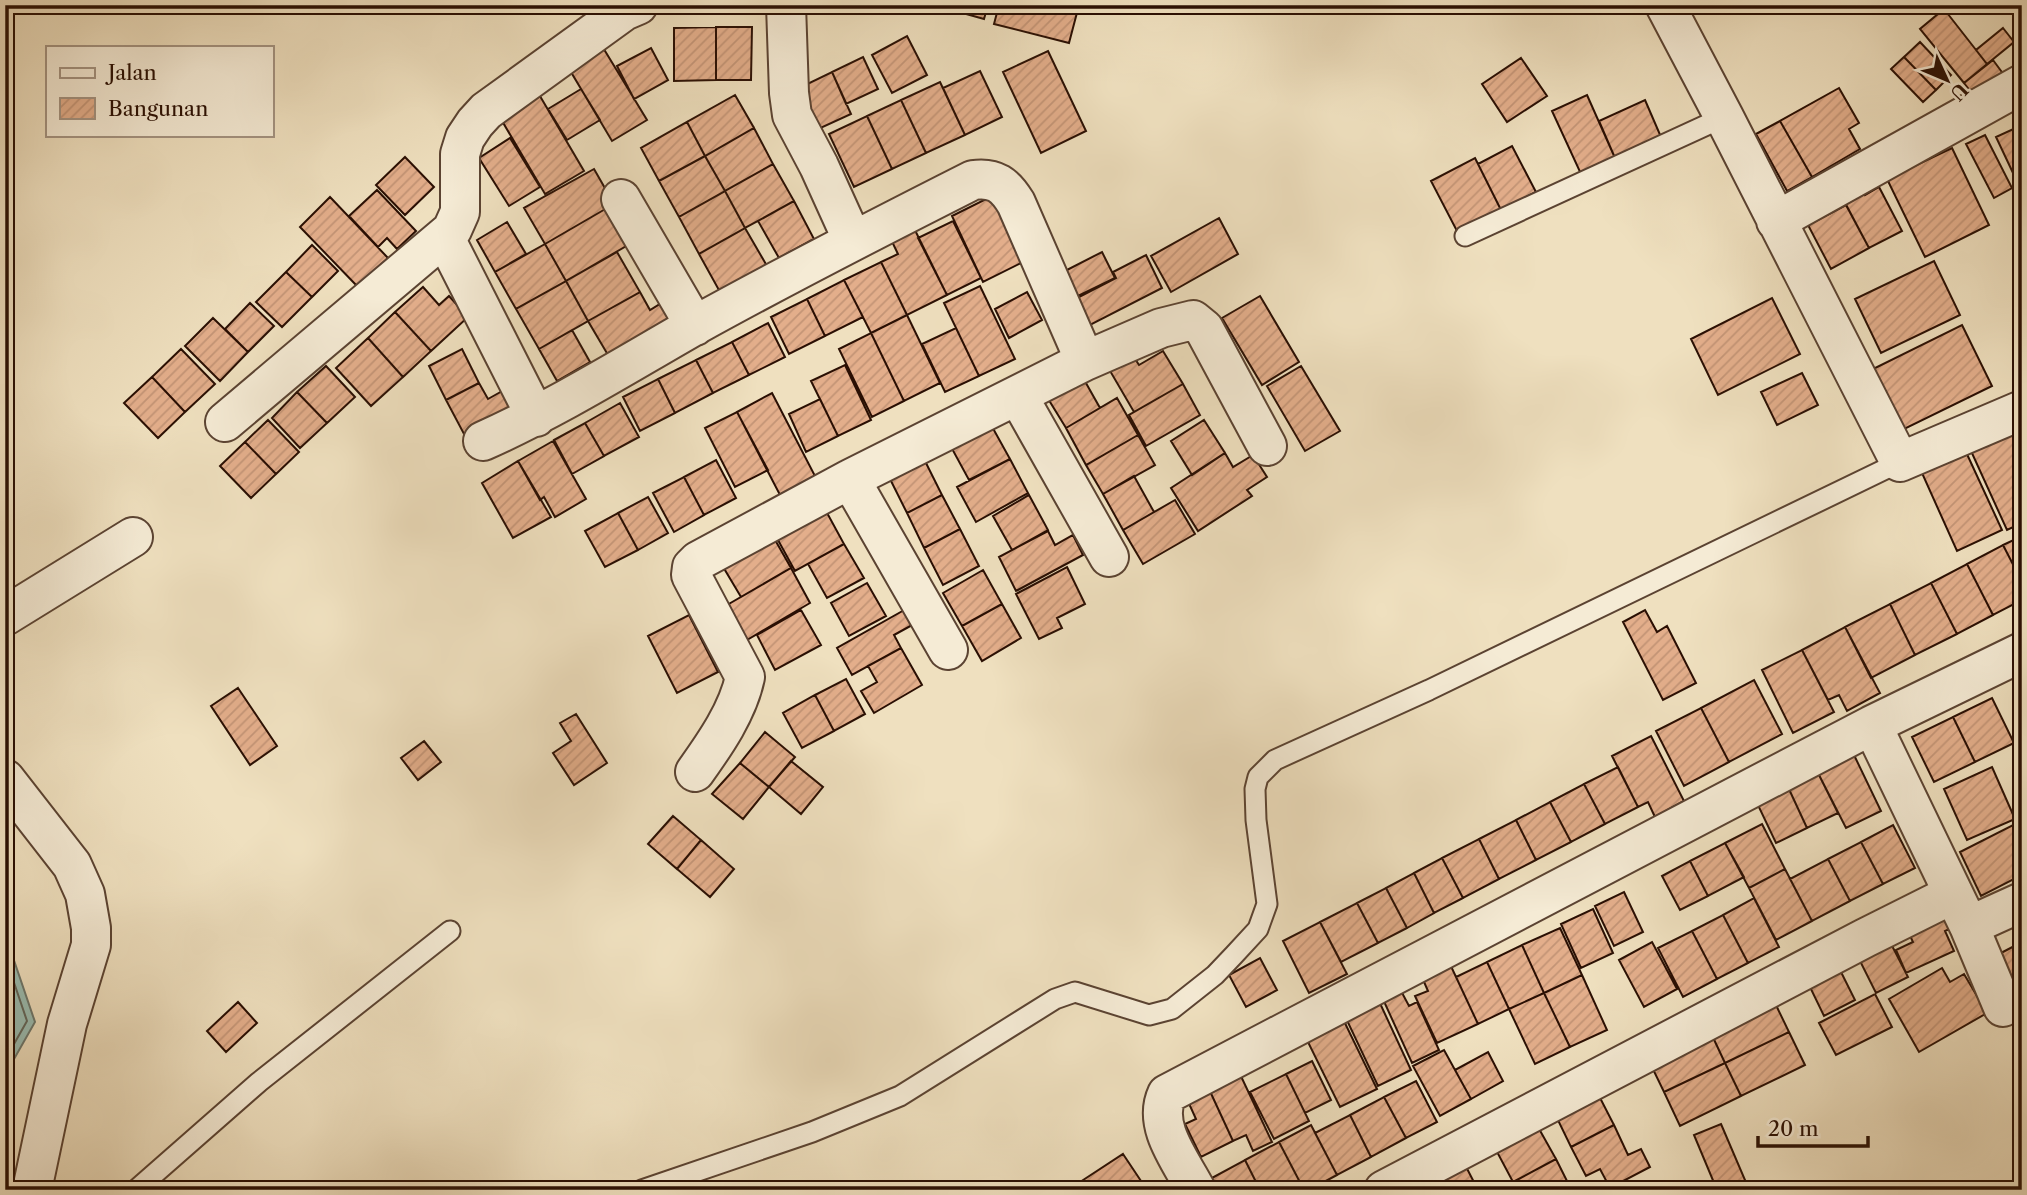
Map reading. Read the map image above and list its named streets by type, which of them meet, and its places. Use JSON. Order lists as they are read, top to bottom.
{
  "legend": ["Jalan", "Bangunan"],
  "scale_bar": "20 m",
  "north": "bottom right"
}
